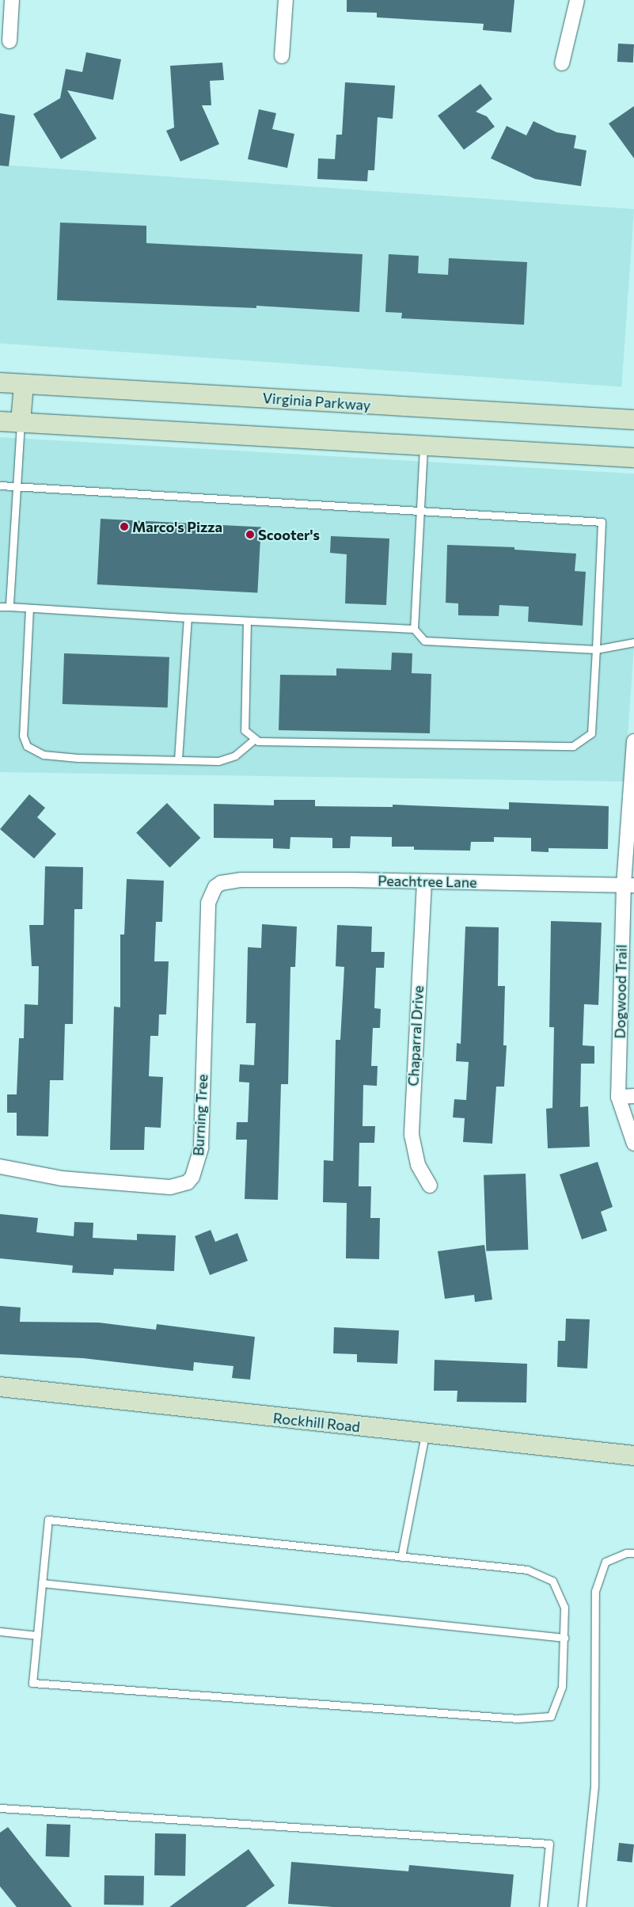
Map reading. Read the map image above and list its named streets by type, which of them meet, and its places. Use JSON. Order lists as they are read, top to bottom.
{
  "streets": {
    "main road": ["Virginia Parkway", "Rockhill Road"],
    "street": [
      "Peachtree Lane",
      "Dogwood Trail",
      "Chaparral Drive",
      "Burning Tree"
    ]
  },
  "crossings": [
    ["Peachtree Lane", "Dogwood Trail"],
    ["Peachtree Lane", "Chaparral Drive"],
    ["Peachtree Lane", "Burning Tree"]
  ],
  "places": ["Marco's Pizza", "Scooter's"]
}
